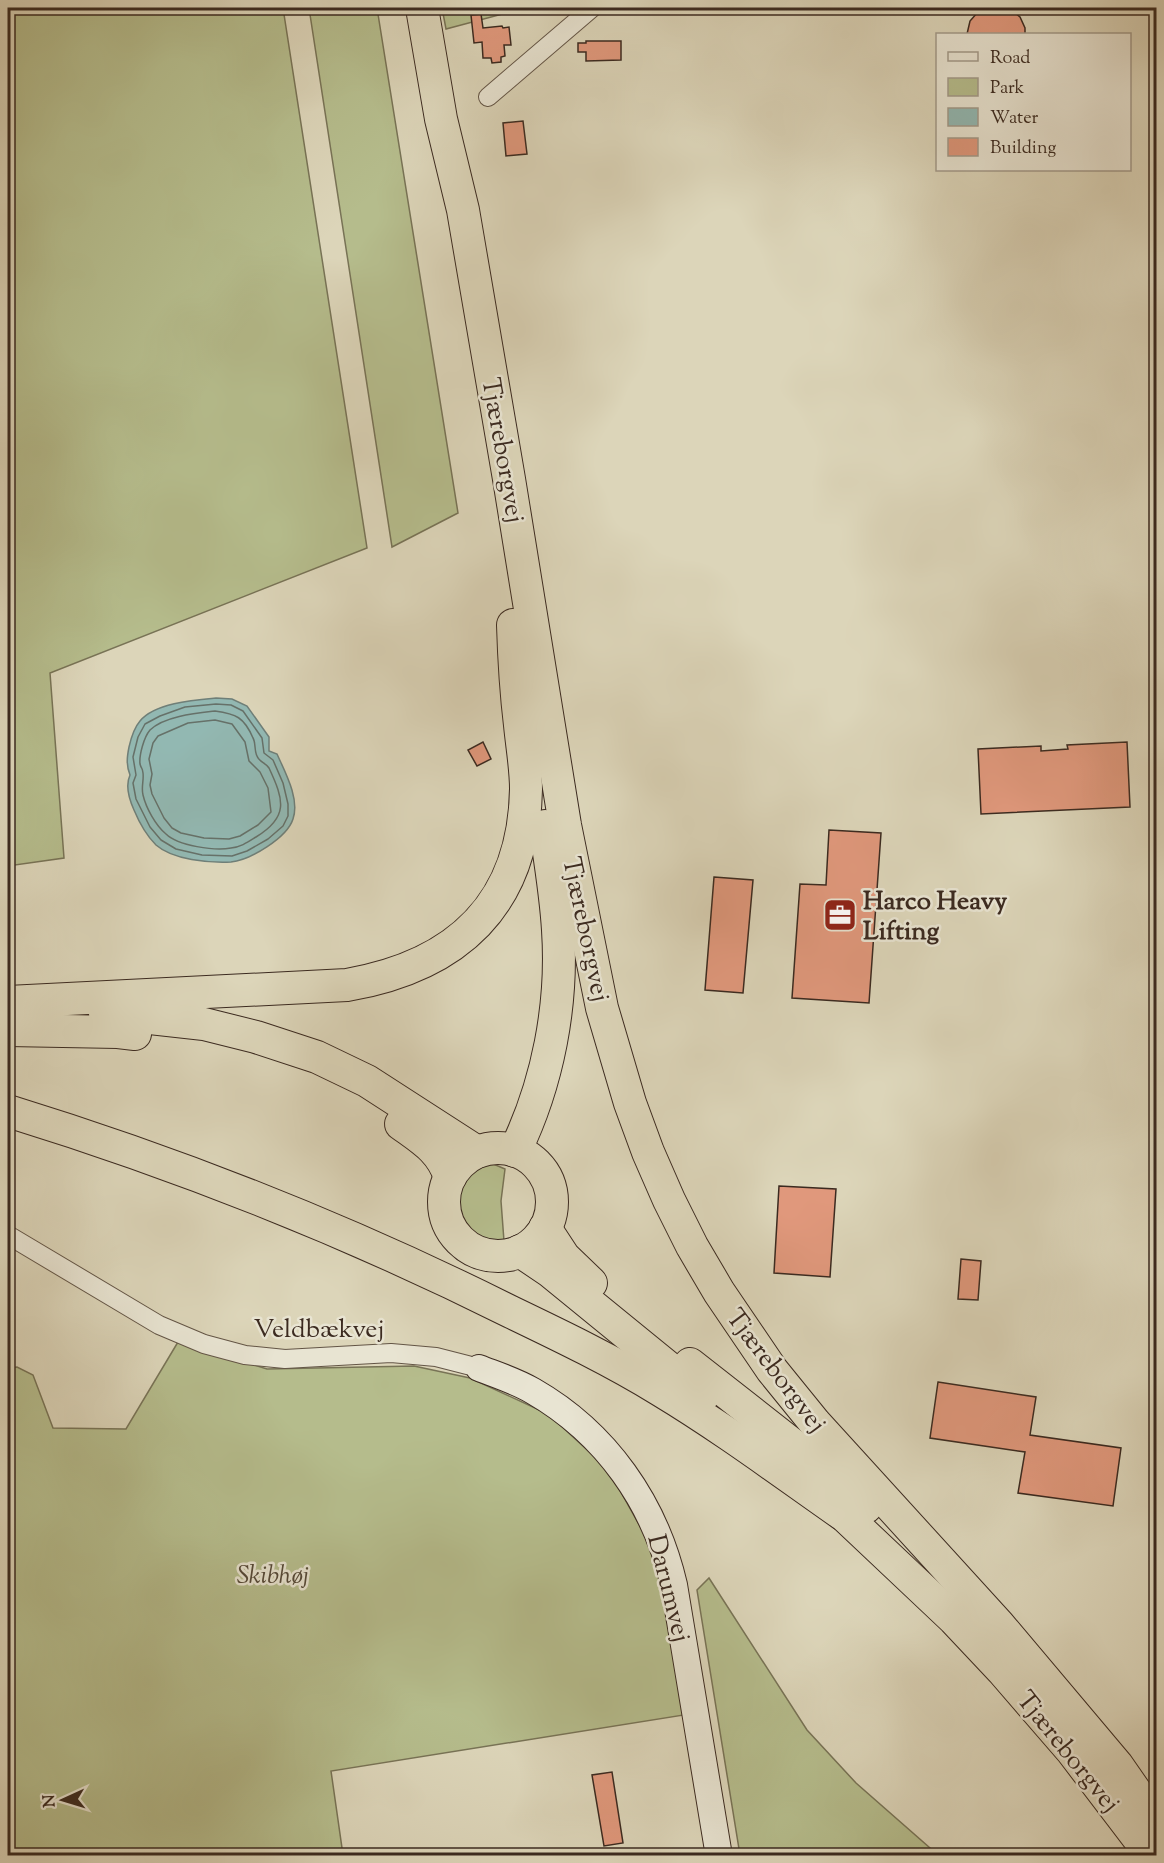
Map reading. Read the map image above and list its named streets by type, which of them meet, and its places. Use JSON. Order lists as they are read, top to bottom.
{
  "streets": {
    "highway": ["Tjæreborgvej"],
    "street": ["Veldbækvej", "Darumvej"]
  },
  "crossings": [
    ["Veldbækvej", "Darumvej"]
  ],
  "parks": ["Skibhøj"],
  "places": {
    "office": ["Harco Heavy Lifting"]
  },
  "legend": [
    "Road",
    "Park",
    "Water",
    "Building"
  ],
  "north": "left"
}
